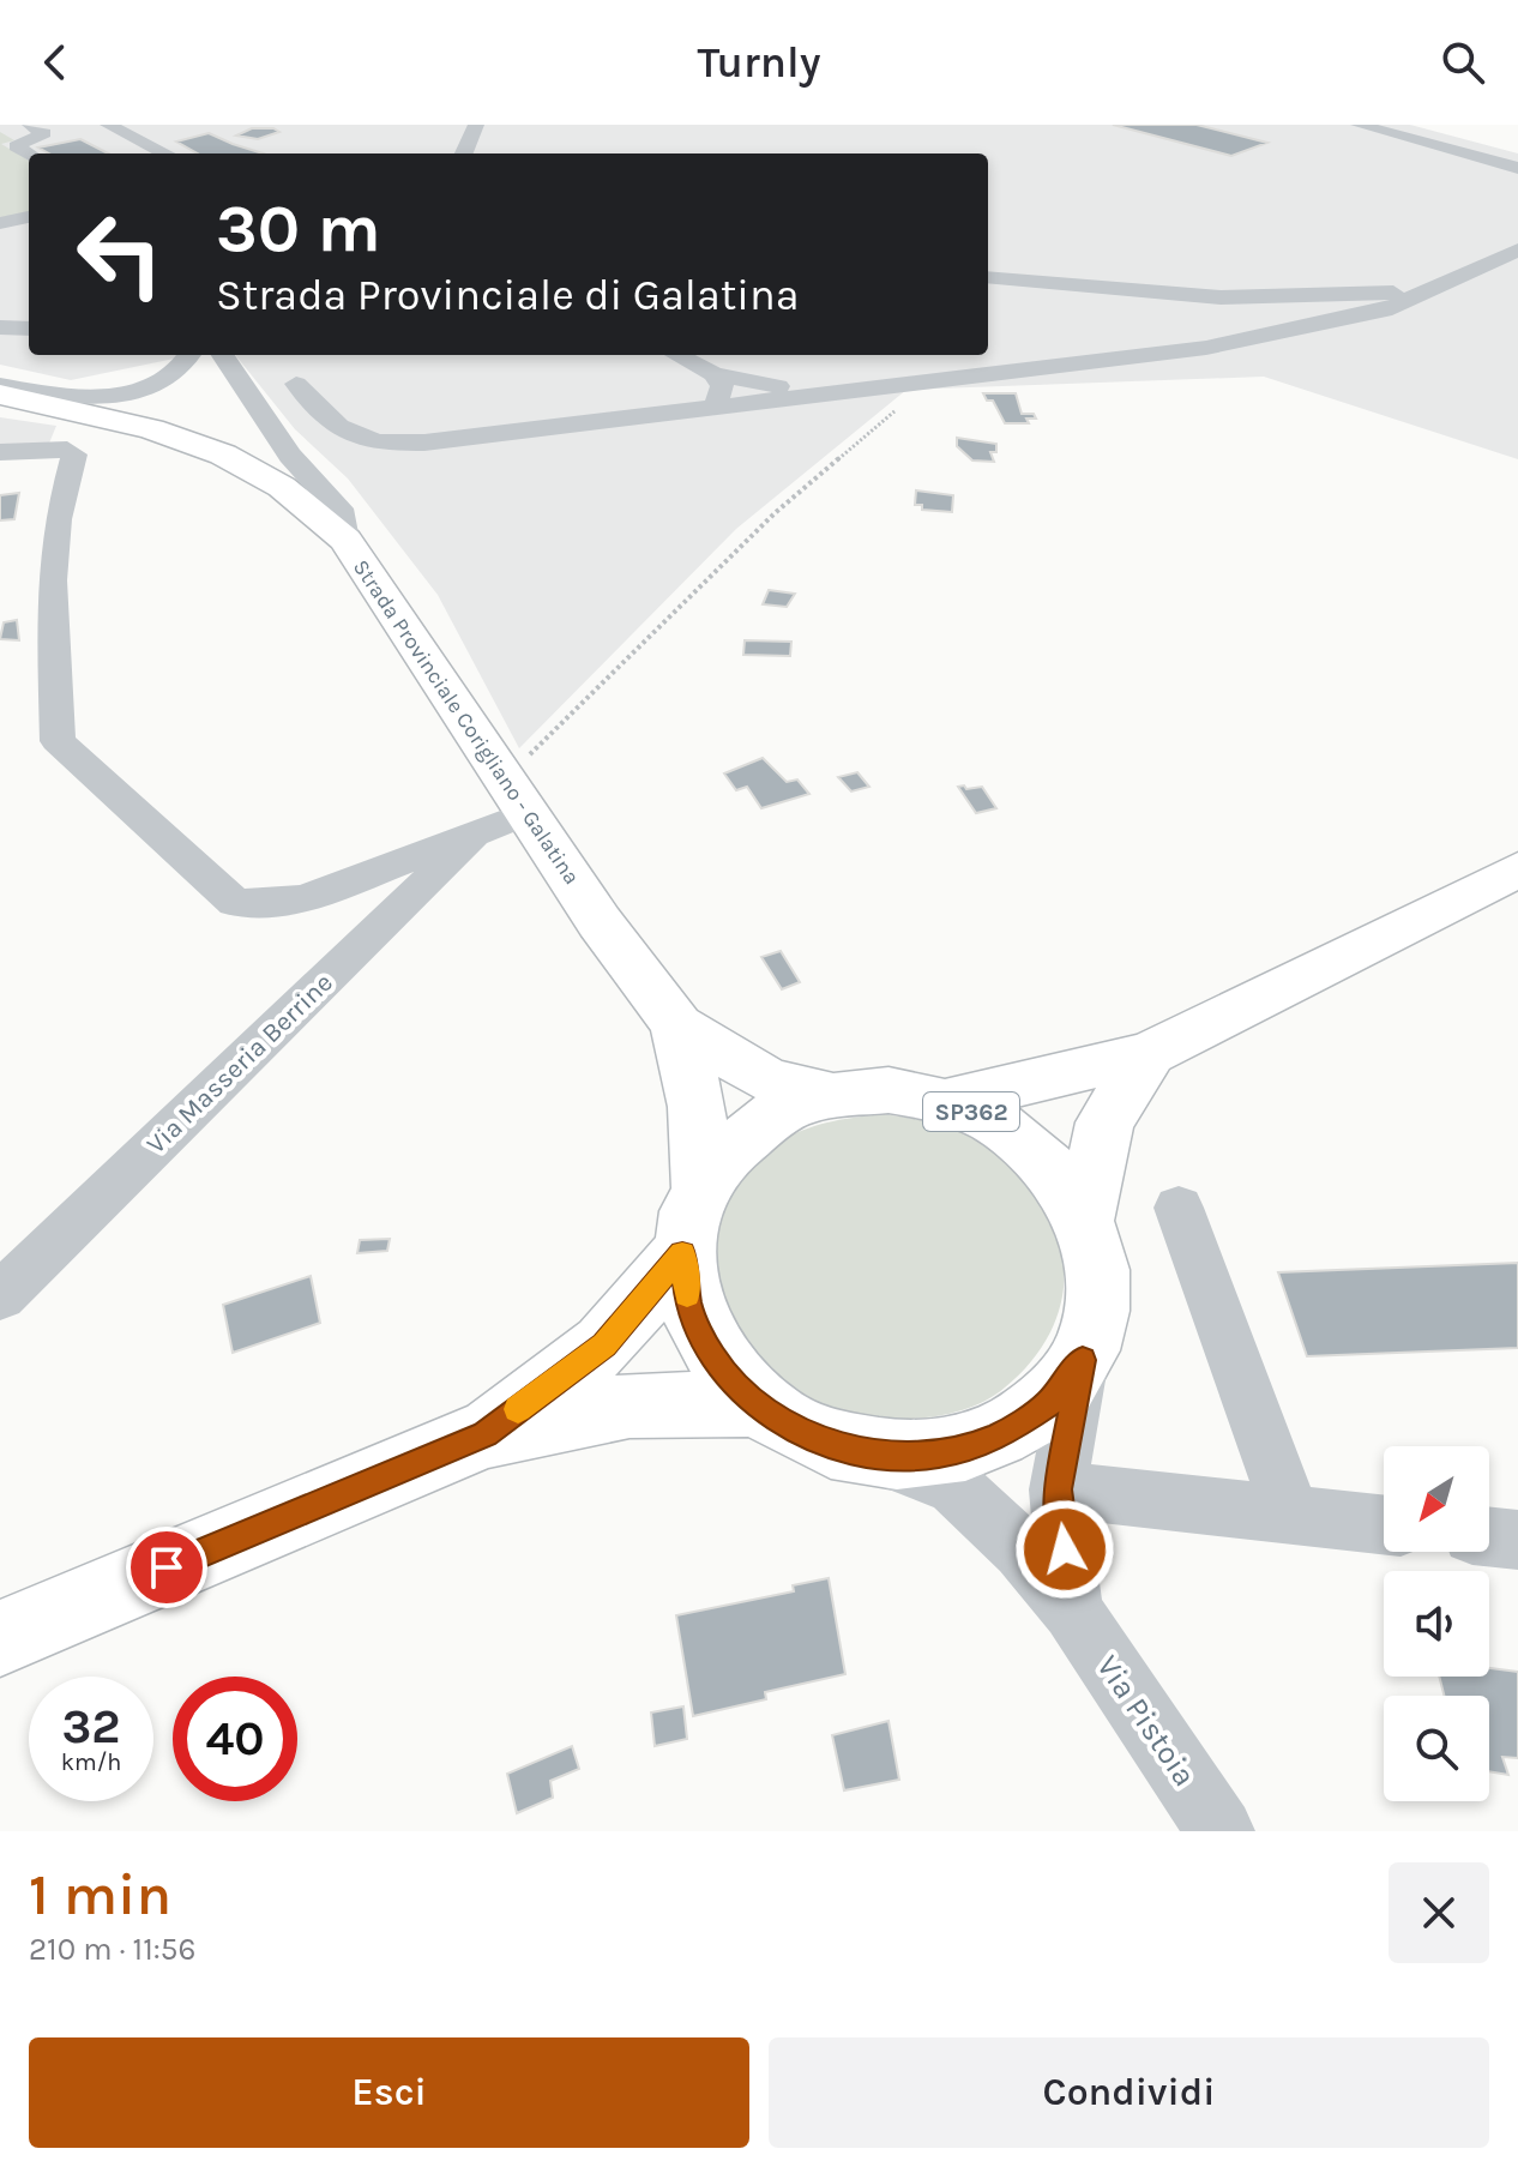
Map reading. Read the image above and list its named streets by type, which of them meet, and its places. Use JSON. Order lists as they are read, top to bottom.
{
  "streets": {
    "main road": ["Strada Provinciale Corigliano - Galatina", "SP362"],
    "street": ["Via Masseria Berrine", "Via Pistoia"]
  },
  "crossings": [
    ["Strada Provinciale Corigliano - Galatina", "SP362"],
    ["SP362", "Via Pistoia"]
  ],
  "north": "bottom left",
  "page": {
    "header": "Turnly",
    "turn": ["30 m", "Strada Provinciale di Galatina"],
    "speed": "32 km/h",
    "limit": "40",
    "heading": ["1 min", "210 m · 11:56"],
    "buttons": ["Esci", "Condividi"]
  }
}
